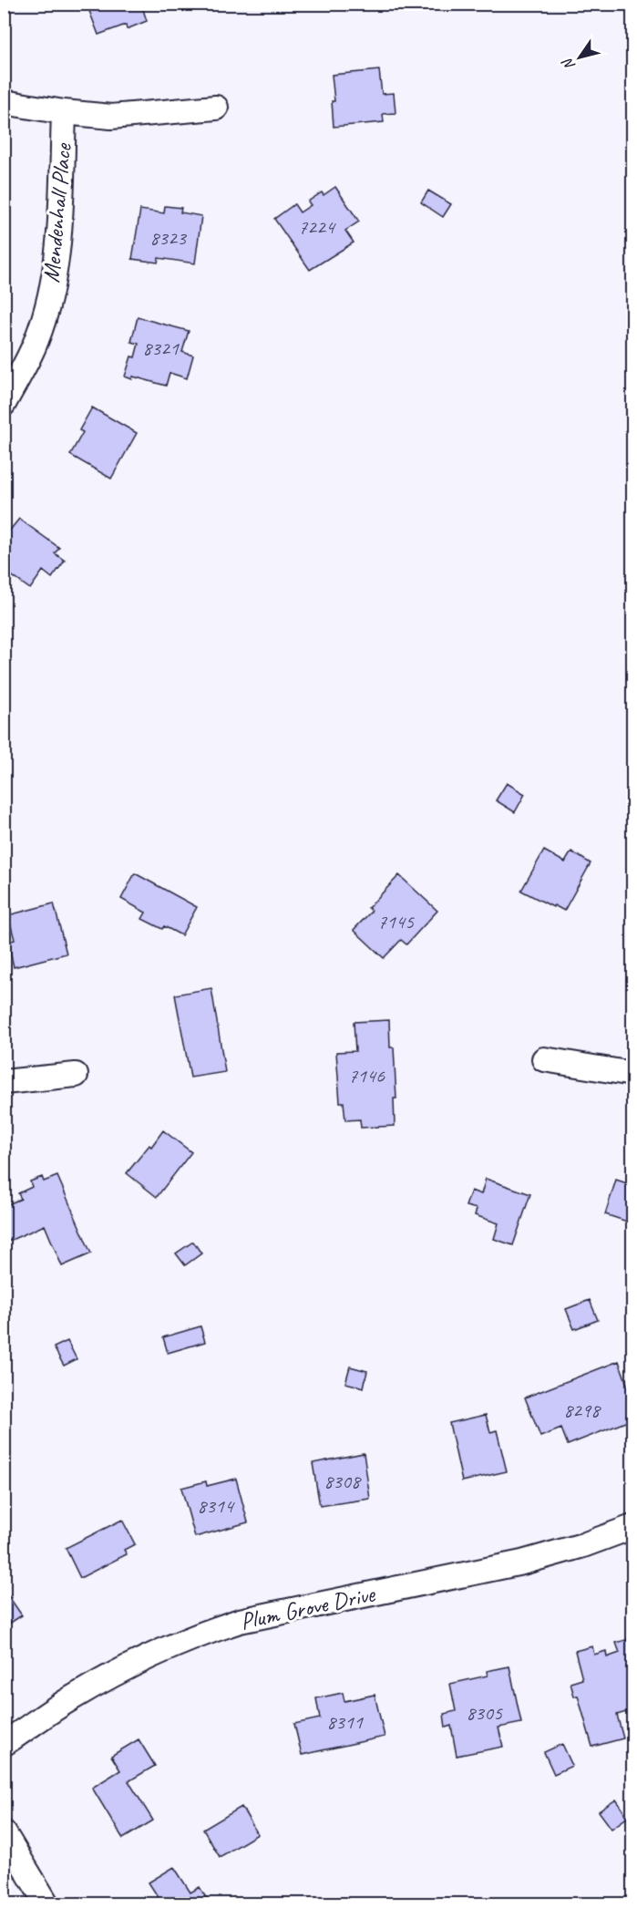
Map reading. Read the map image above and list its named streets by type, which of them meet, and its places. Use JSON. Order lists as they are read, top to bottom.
{
  "streets": {
    "street": ["Mendenhall Place", "Plum Grove Drive"]
  },
  "house_numbers": [
    "7224",
    "8323",
    "8321",
    "7145",
    "7146",
    "8298",
    "8308",
    "8314",
    "8305",
    "8311"
  ],
  "north": "bottom left"
}
